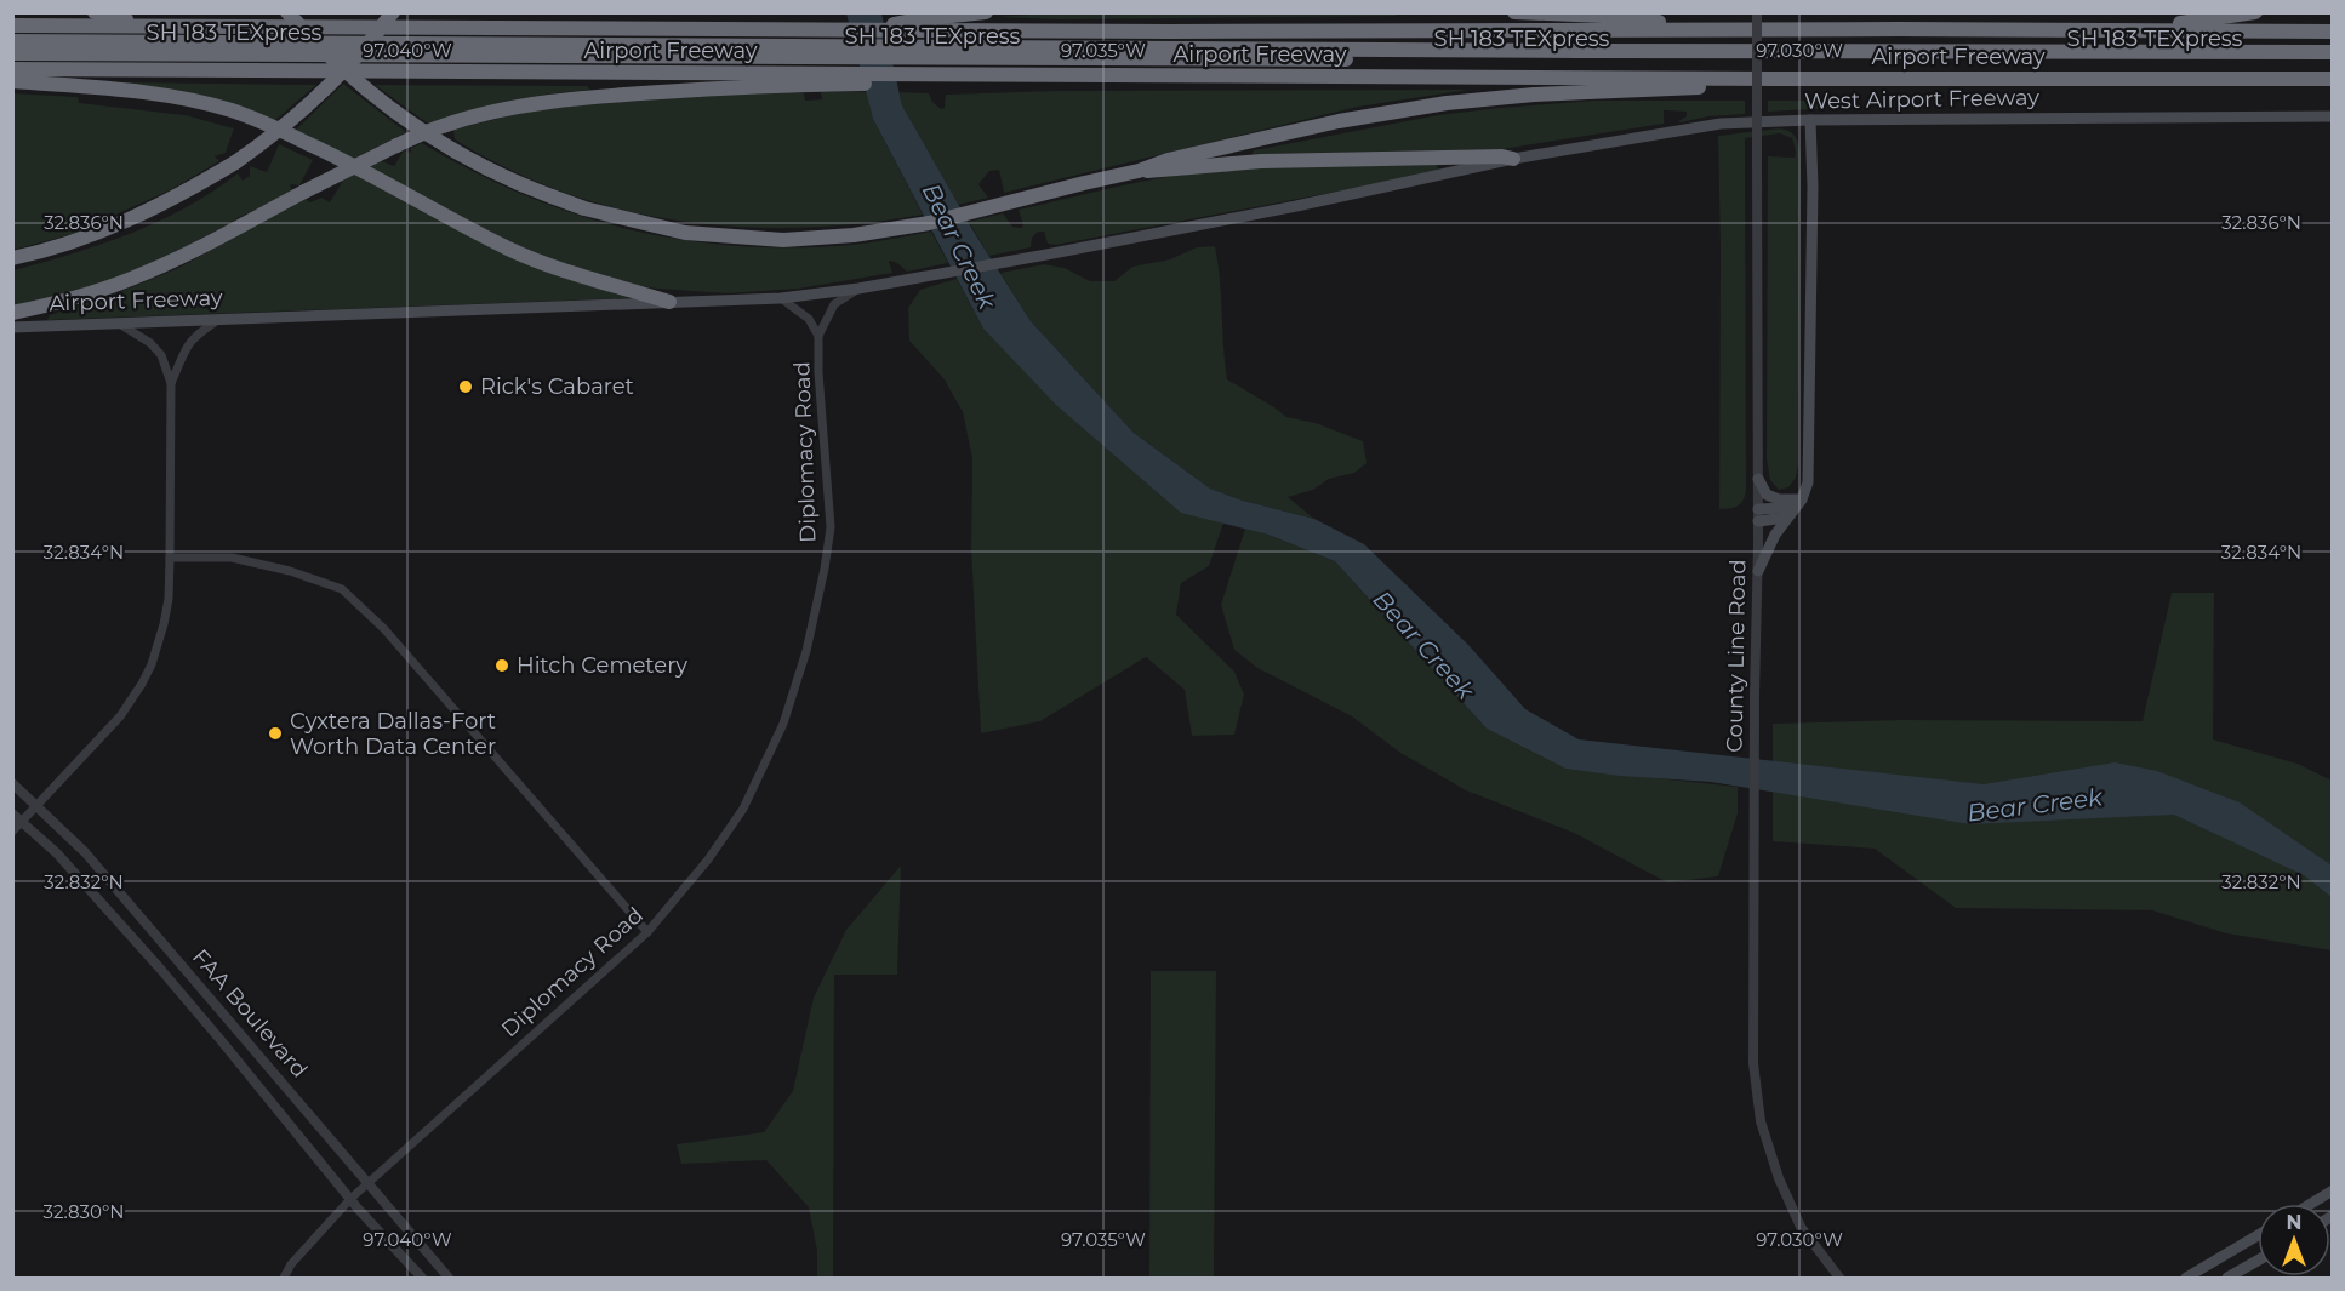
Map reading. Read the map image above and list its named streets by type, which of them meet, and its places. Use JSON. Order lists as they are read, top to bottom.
{
  "streets": {
    "highway": ["SH 183 TEXpress", "Airport Freeway"],
    "main road": ["West Airport Freeway"],
    "street": ["Diplomacy Road", "County Line Road", "FAA Boulevard"]
  },
  "crossings": [
    ["Airport Freeway", "West Airport Freeway"],
    ["Airport Freeway", "Diplomacy Road"],
    ["Diplomacy Road", "FAA Boulevard"]
  ],
  "water": ["Bear Creek"],
  "places": ["Rick's Cabaret", "Hitch Cemetery", "Cyxtera Dallas-Fort Worth Data Center"],
  "north": "top",
  "coordinates": [
    "97.040°W",
    "97.035°W",
    "97.030°W",
    "32.836°N",
    "32.834°N",
    "32.832°N",
    "32.830°N"
  ]
}
